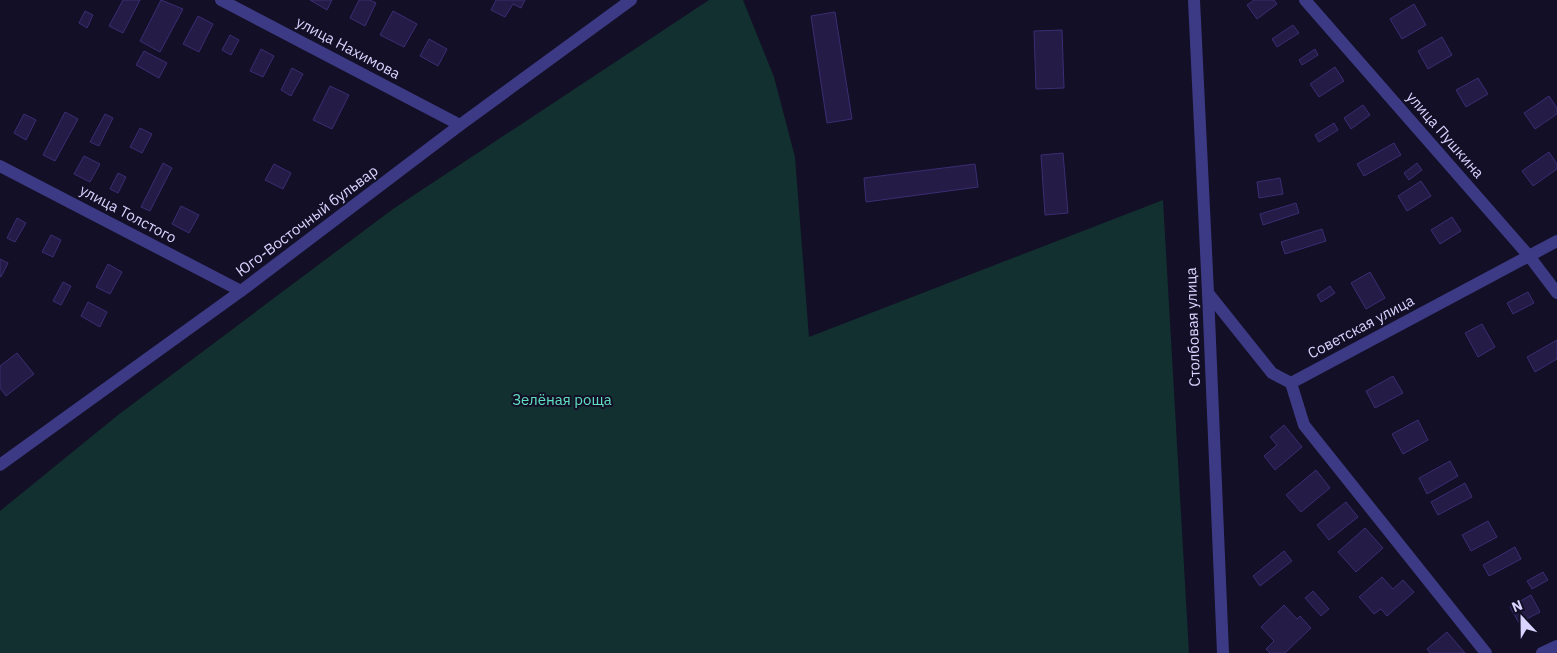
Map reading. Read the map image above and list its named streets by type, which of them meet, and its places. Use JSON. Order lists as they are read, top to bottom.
{
  "streets": {
    "street": [
      "улица Нахимова",
      "улица Пушкина",
      "улица Толстого",
      "Юго-Восточный бульвар",
      "Столбовая улица",
      "Советская улица"
    ]
  },
  "crossings": [
    ["улица Нахимова", "Юго-Восточный бульвар"],
    ["улица Пушкина", "Советская улица"],
    ["улица Толстого", "Юго-Восточный бульвар"]
  ],
  "parks": ["Зелёная роща"],
  "north": "top"
}
